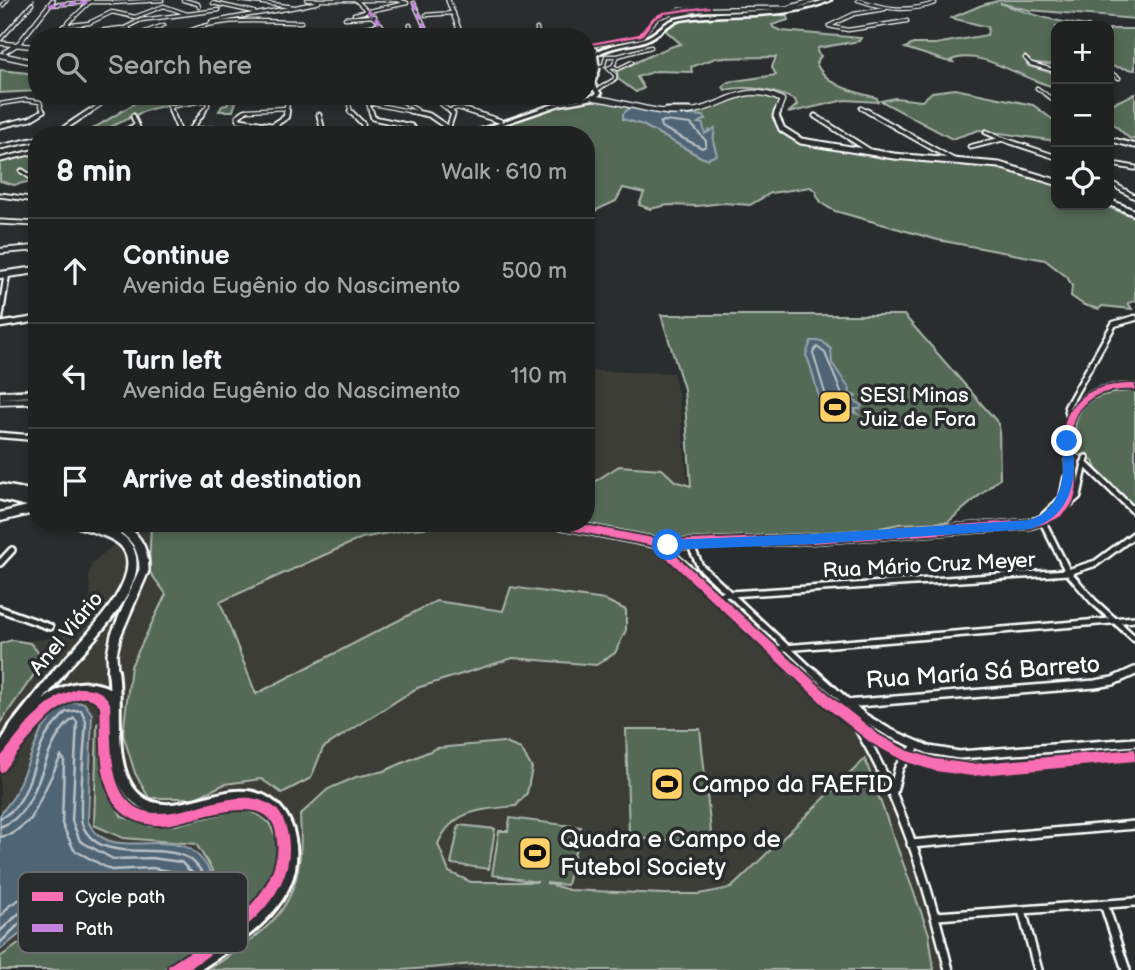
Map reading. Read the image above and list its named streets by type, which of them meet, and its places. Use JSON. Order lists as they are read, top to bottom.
{
  "streets": {
    "main road": ["Anel Viário"],
    "street": ["Rua Mário Cruz Meyer", "Rua María Sá Barreto"]
  },
  "places": {
    "sports": ["SESI Minas Juiz de Fora", "Campo da FAEFID", "Quadra e Campo de Futebol Society"]
  },
  "legend": ["Cycle path", "Path"],
  "page": {
    "map_buttons": ["+", "−"],
    "search": "Search here",
    "heading": ["8 min", "Walk · 610 m"],
    "list": [
      ["Continue", "Avenida Eugênio do Nascimento", "500 m"],
      ["Turn left", "Avenida Eugênio do Nascimento", "110 m"],
      "Arrive at destination"
    ]
  }
}
